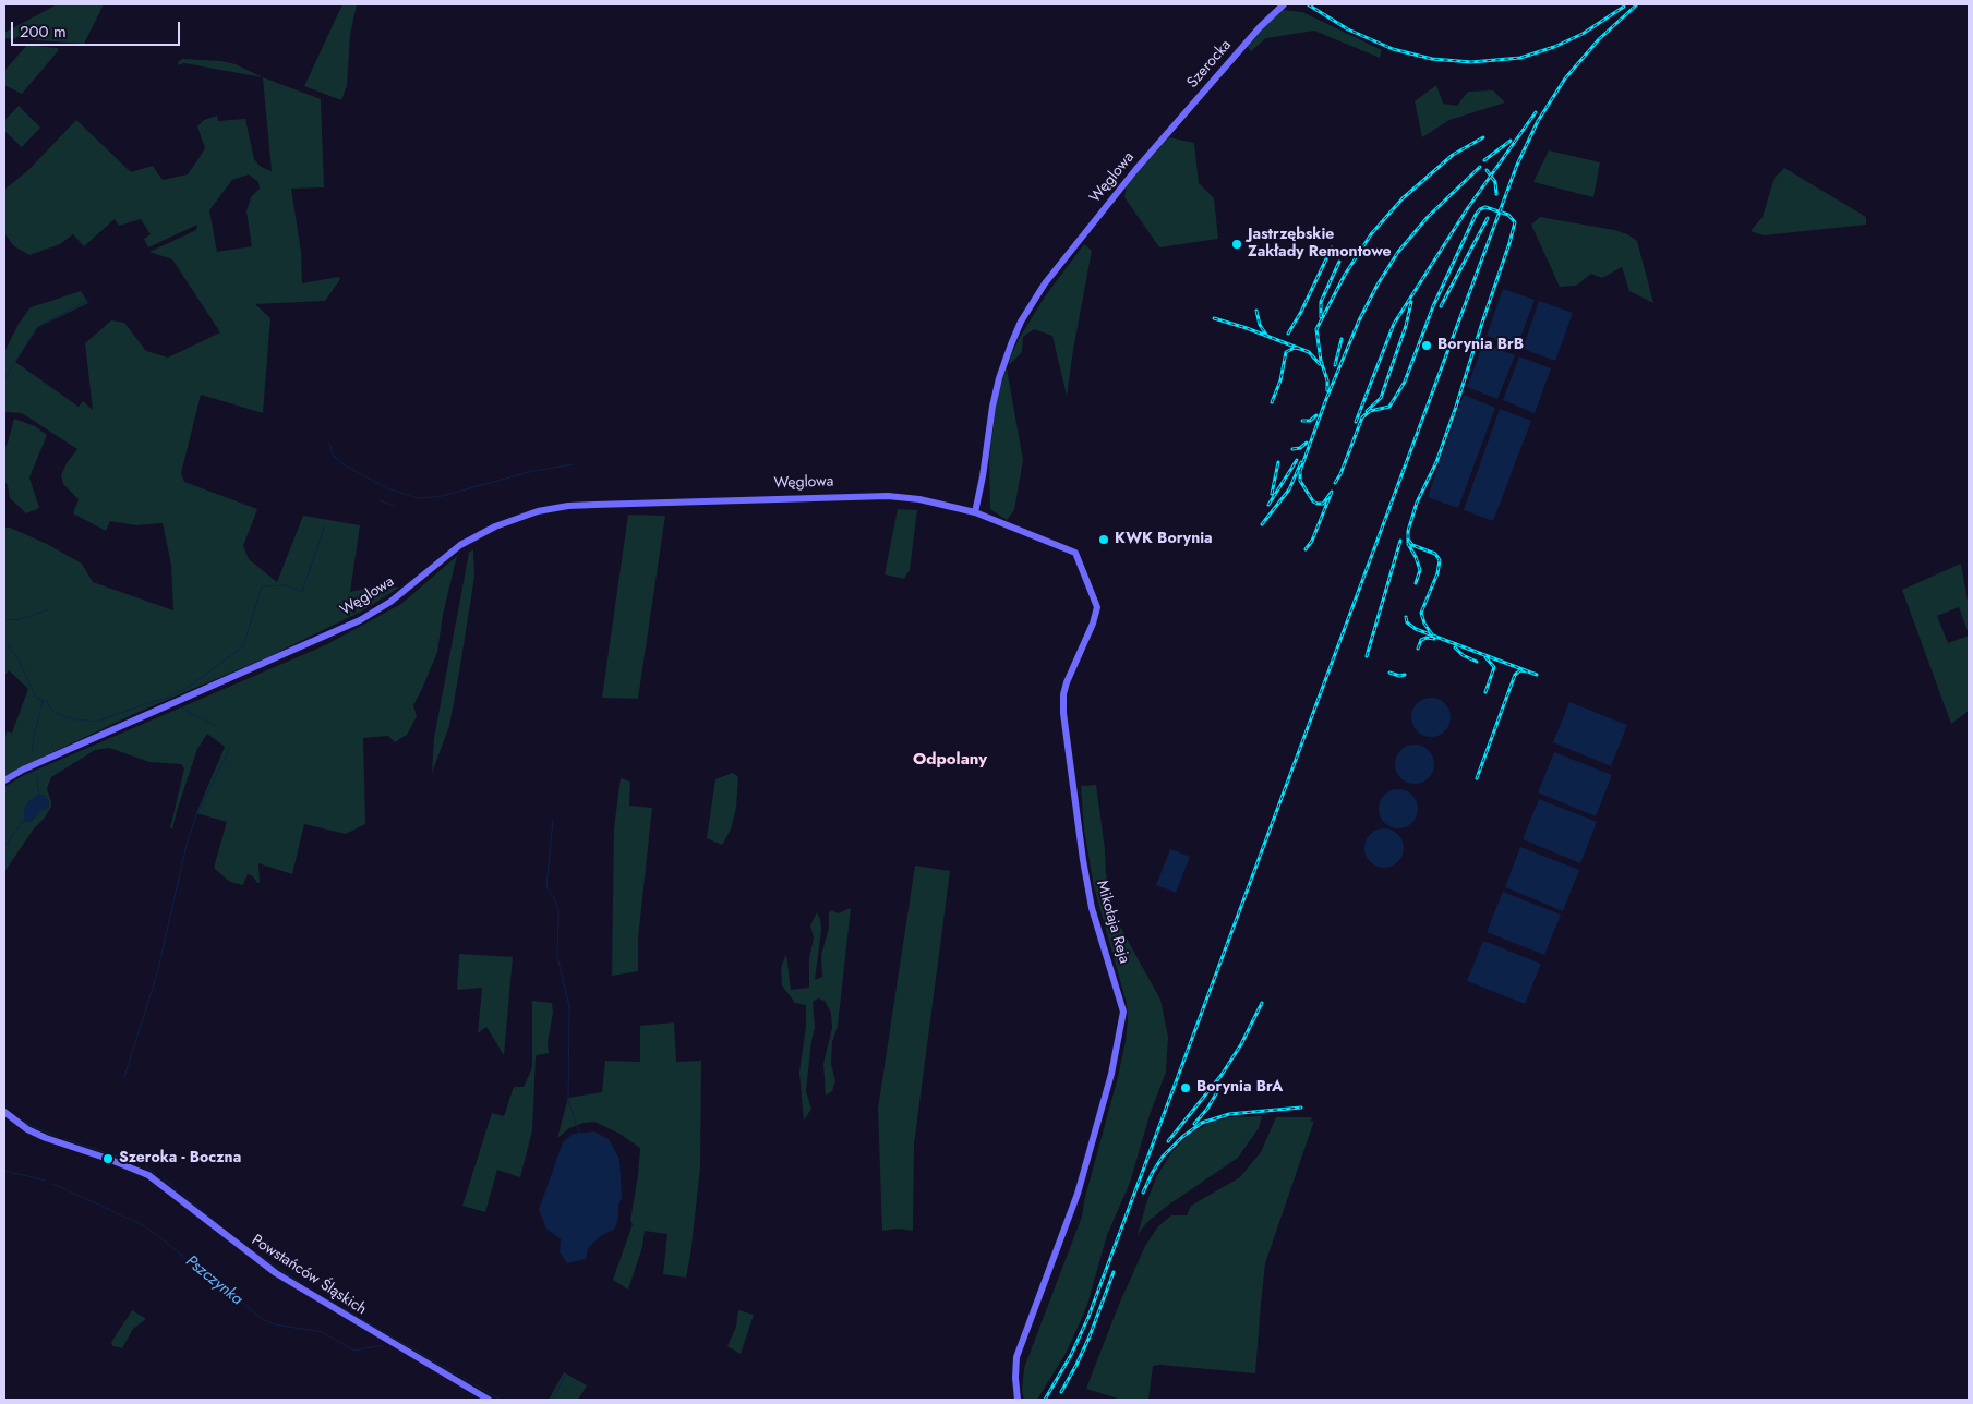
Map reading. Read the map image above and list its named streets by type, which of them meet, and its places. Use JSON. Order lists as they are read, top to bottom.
{
  "streets": {
    "street": [
      "Szerocka",
      "Węglowa",
      "Mikołaja Reja",
      "Powstańców Śląskich"
    ]
  },
  "crossings": [
    ["Szerocka", "Węglowa"],
    ["Węglowa", "Mikołaja Reja"]
  ],
  "districts": ["Odpolany"],
  "water": ["Pszczynka"],
  "places": [
    "Jastrzębskie Zakłady Remontowe",
    "Borynia BrB",
    "KWK Borynia",
    "Borynia BrA",
    "Szeroka - Boczna"
  ],
  "scale_bar": "200 m"
}
